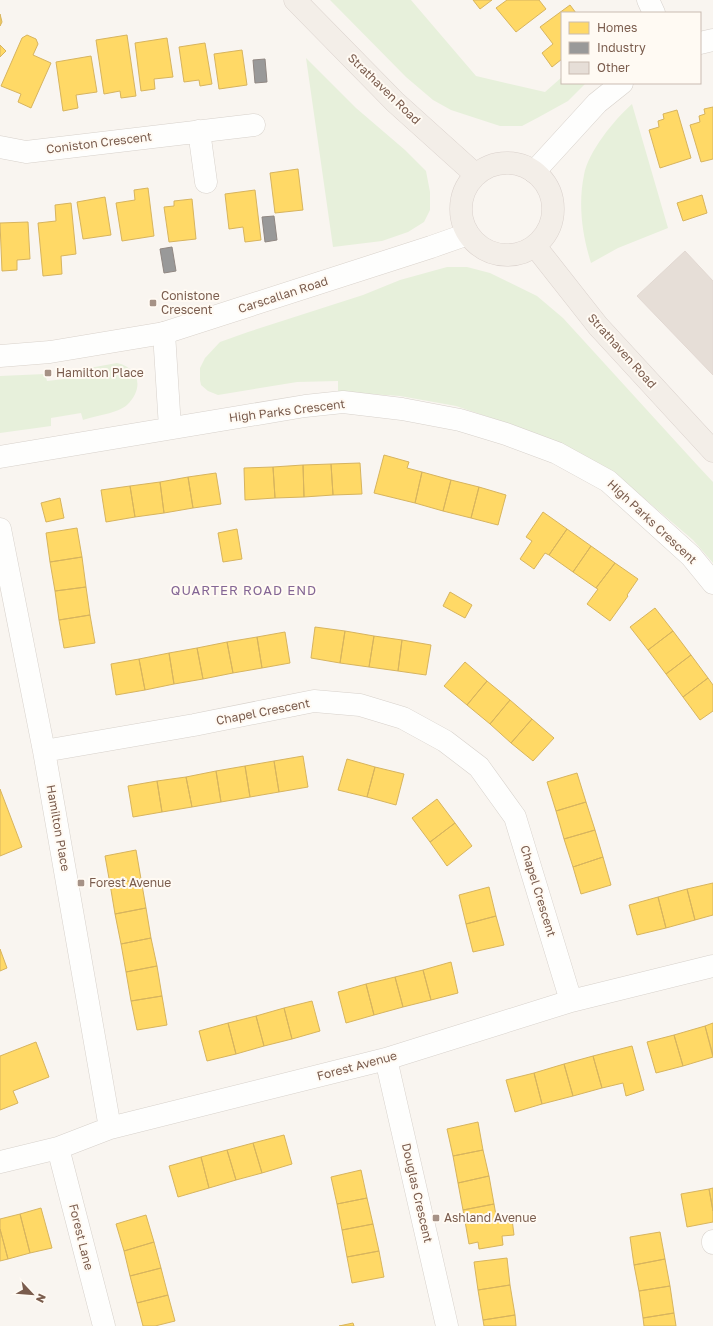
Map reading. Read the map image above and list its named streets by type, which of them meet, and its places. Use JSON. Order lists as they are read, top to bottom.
{
  "streets": {
    "main road": ["Strathaven Road"],
    "street": [
      "Coniston Crescent",
      "Carscallan Road",
      "High Parks Crescent",
      "Chapel Crescent",
      "Hamilton Place",
      "Forest Avenue",
      "Douglas Crescent",
      "Forest Lane"
    ]
  },
  "crossings": [
    ["Strathaven Road", "Carscallan Road"],
    ["Chapel Crescent", "Hamilton Place"],
    ["Chapel Crescent", "Forest Avenue"],
    ["Hamilton Place", "Forest Avenue"],
    ["Forest Avenue", "Douglas Crescent"],
    ["Forest Avenue", "Forest Lane"]
  ],
  "districts": ["QUARTER ROAD END"],
  "places": {
    "transit": [
      "Conistone Crescent",
      "Hamilton Place",
      "Forest Avenue",
      "Ashland Avenue"
    ]
  },
  "legend": ["Homes", "Industry", "Other"],
  "north": "bottom right"
}
